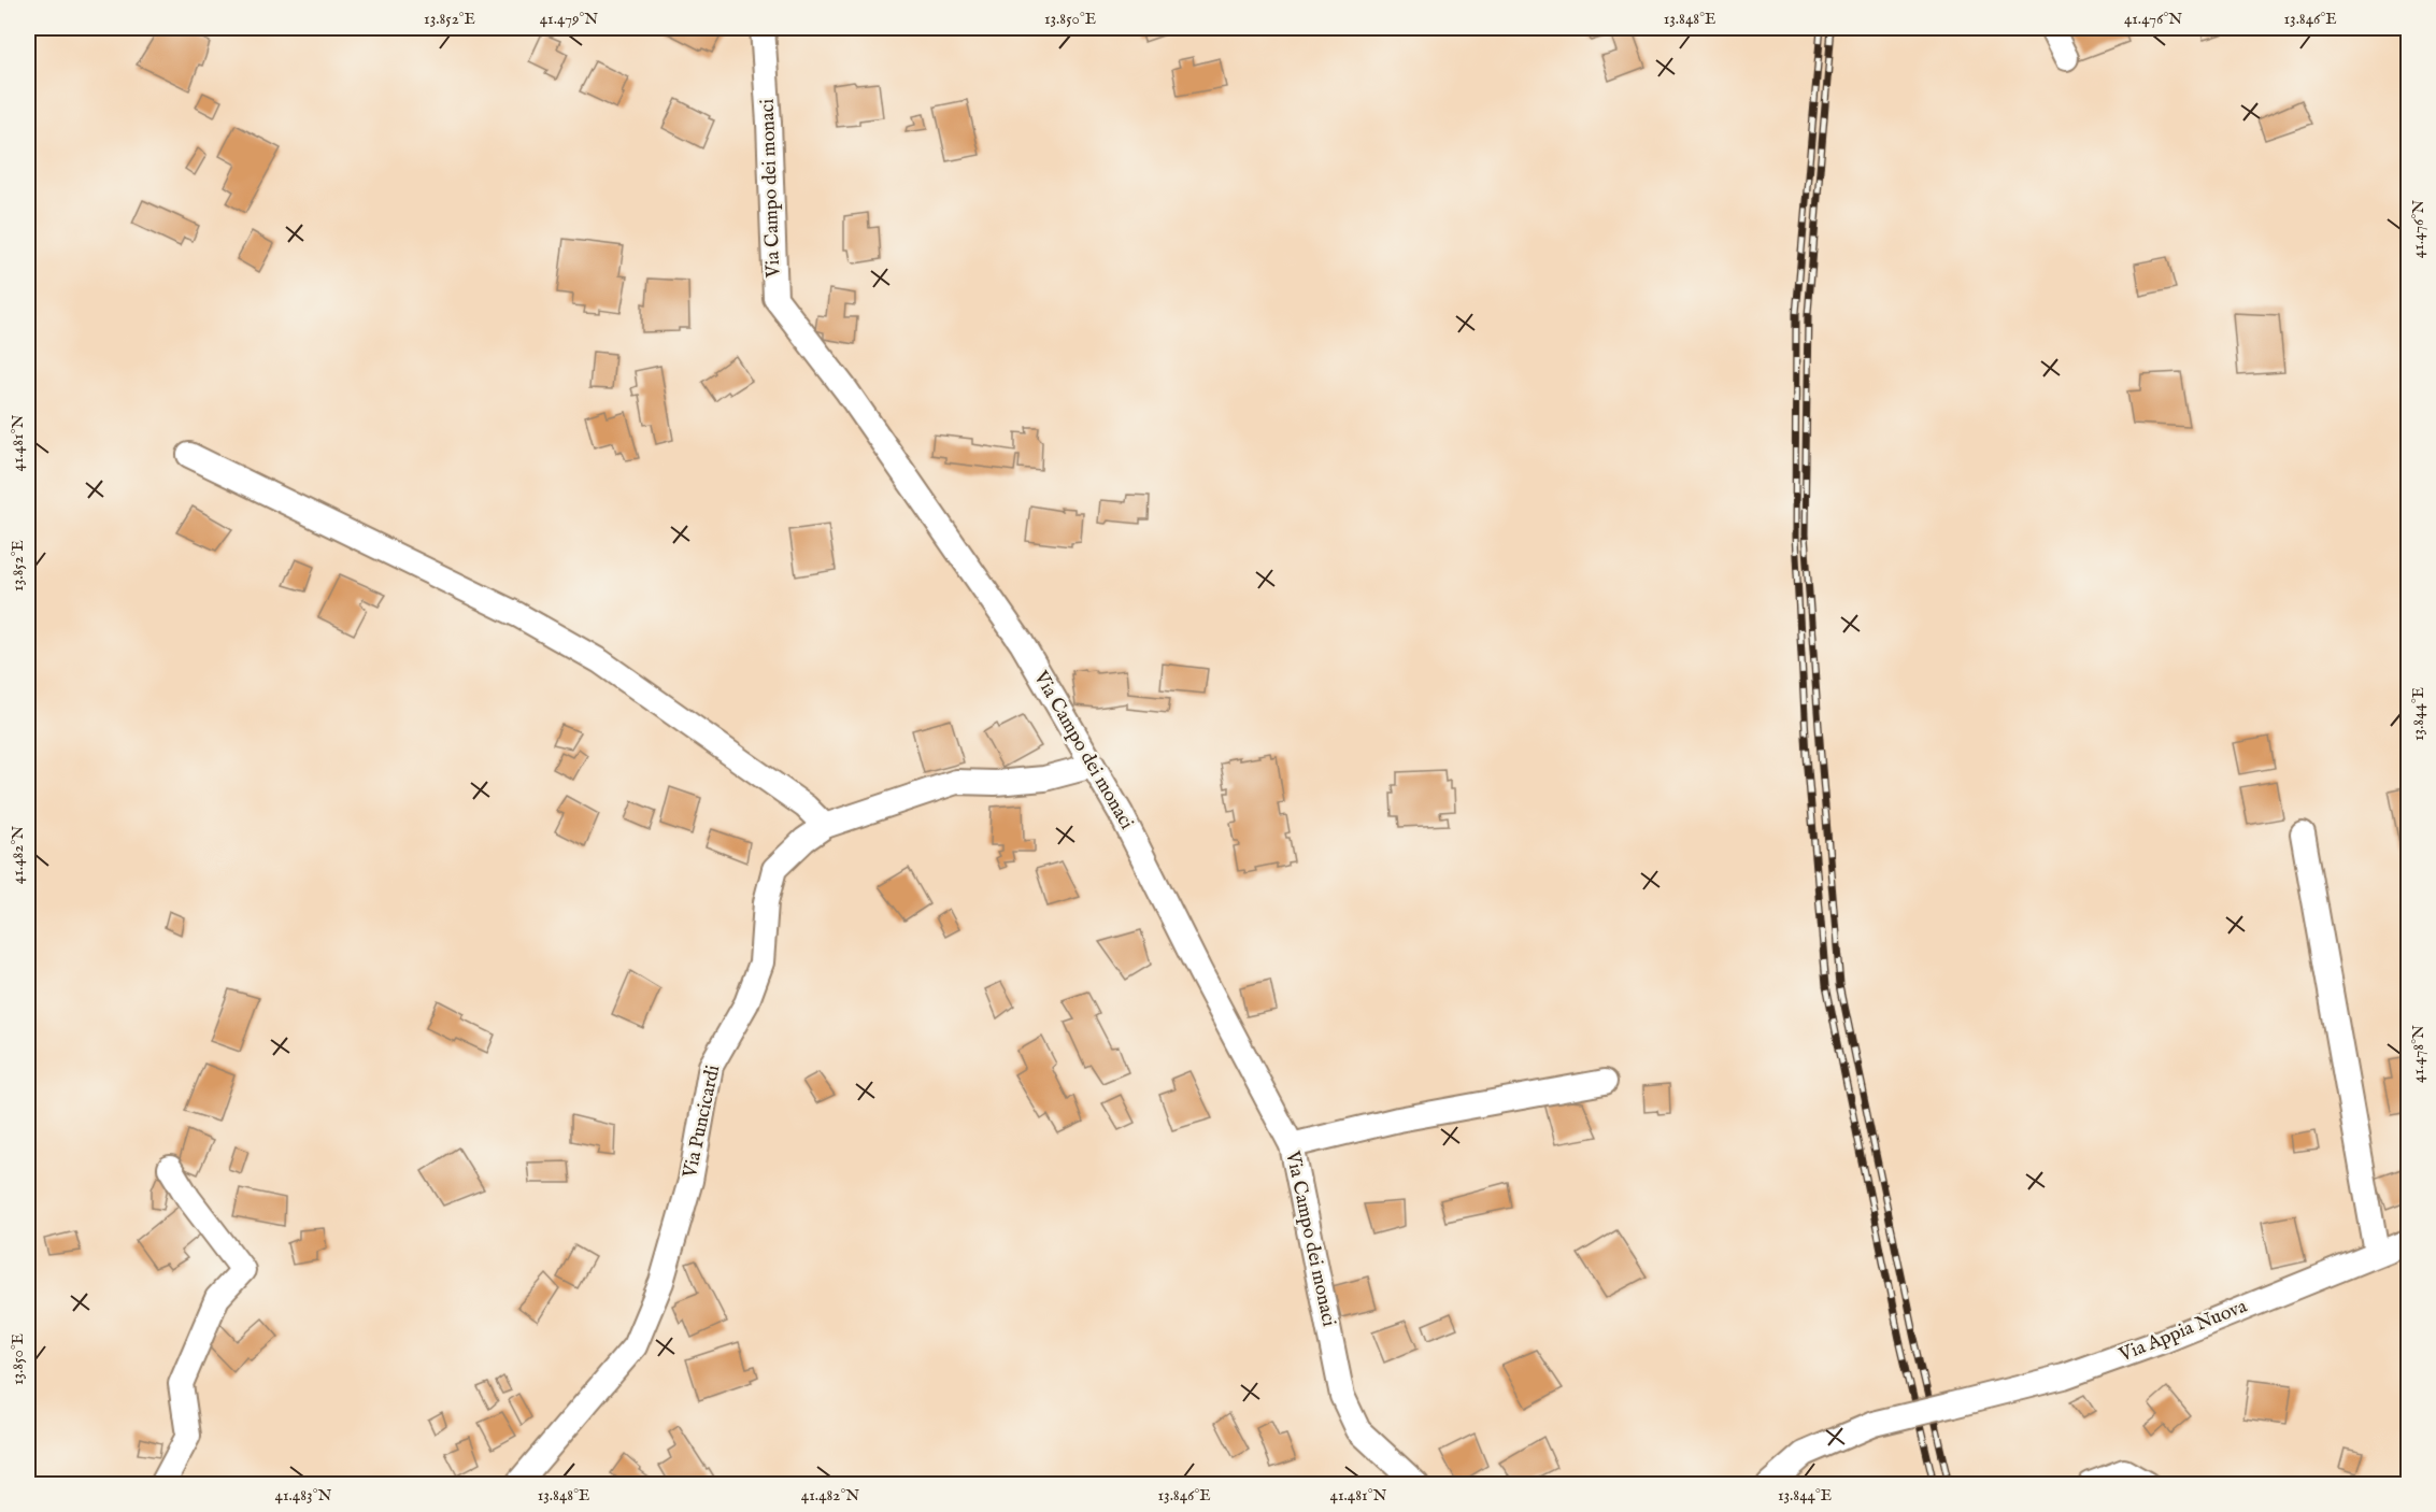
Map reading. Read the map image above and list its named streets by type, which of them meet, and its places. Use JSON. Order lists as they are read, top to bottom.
{
  "streets": {
    "street": ["Via Campo dei monaci", "Via Puncicardi", "Via Appia Nuova"]
  },
  "crossings": [
    ["Via Campo dei monaci", "Via Puncicardi"]
  ],
  "coordinates": [
    "13.852°E",
    "41.479°N",
    "13.850°E",
    "13.848°E",
    "41.476°N",
    "13.846°E",
    "41.481°N",
    "13.844°E",
    "41.482°N",
    "41.478°N",
    "41.483°N"
  ]
}
